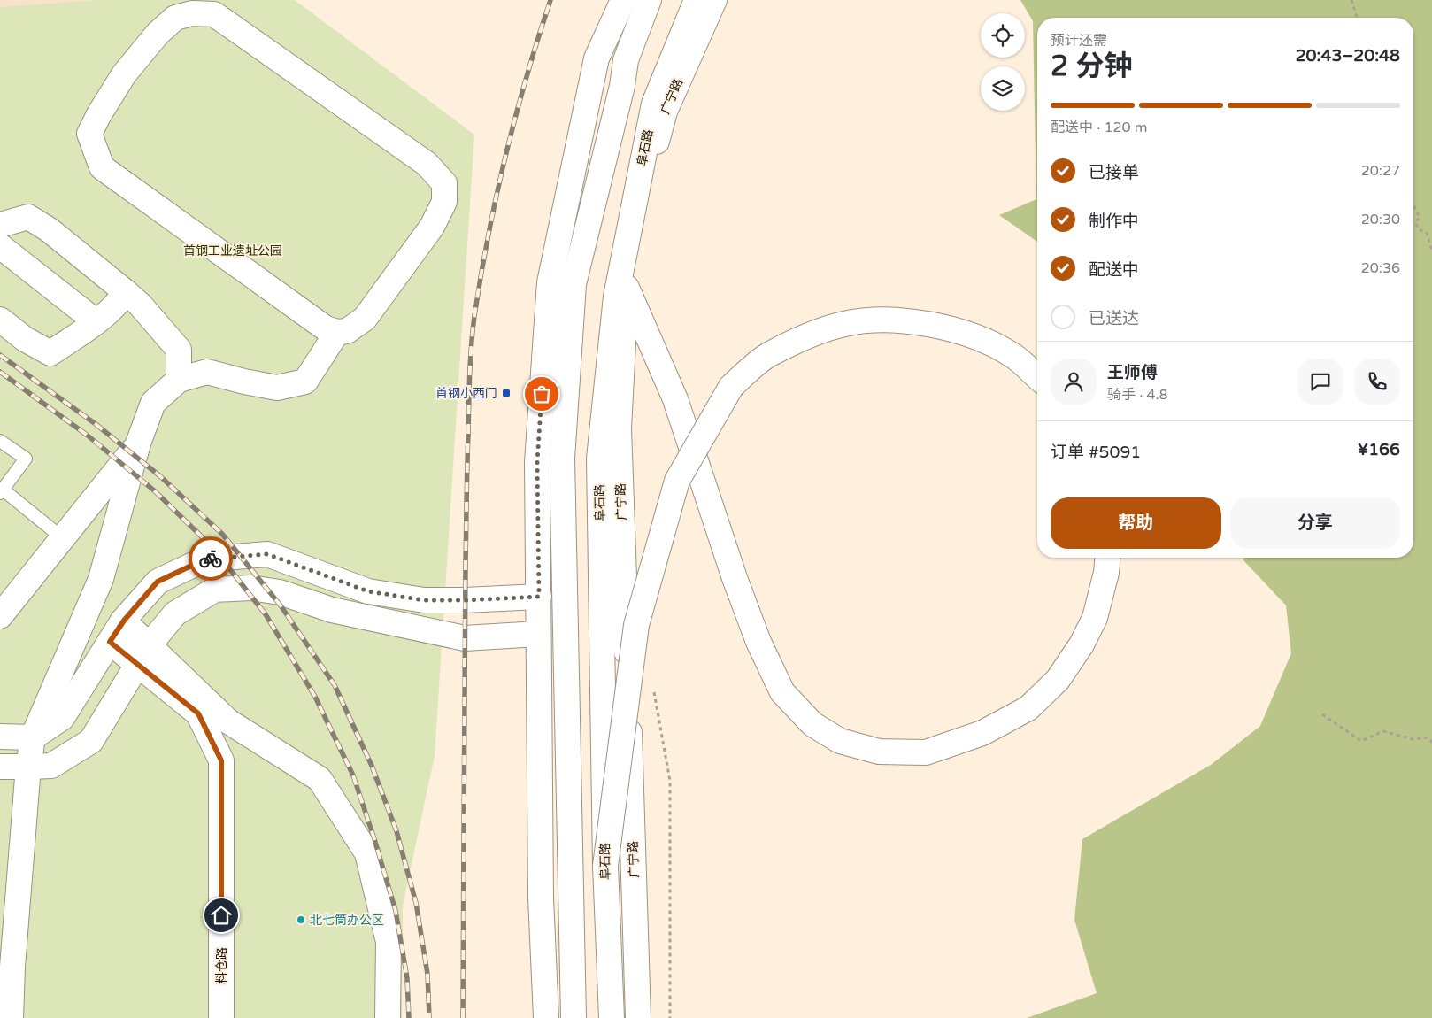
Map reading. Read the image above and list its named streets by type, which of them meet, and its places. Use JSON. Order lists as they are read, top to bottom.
{
  "streets": {
    "main road": ["广宁路", "阜石路", "料仓路"]
  },
  "parks": ["首钢工业遗址公园"],
  "places": {
    "transit": ["首钢小西门"],
    "other": ["北七筒办公区"]
  },
  "page": {
    "heading": ["2 分钟", "预计还需", "20:43–20:48"],
    "panel": [
      "王师傅",
      "骑手 · 4.8",
      "订单 #5091",
      "¥166"
    ],
    "bar": "配送中 · 120 m",
    "list": [
      ["已接单", "20:27"],
      ["制作中", "20:30"],
      ["配送中", "20:36"],
      "已送达"
    ],
    "buttons": ["帮助", "分享"]
  }
}
